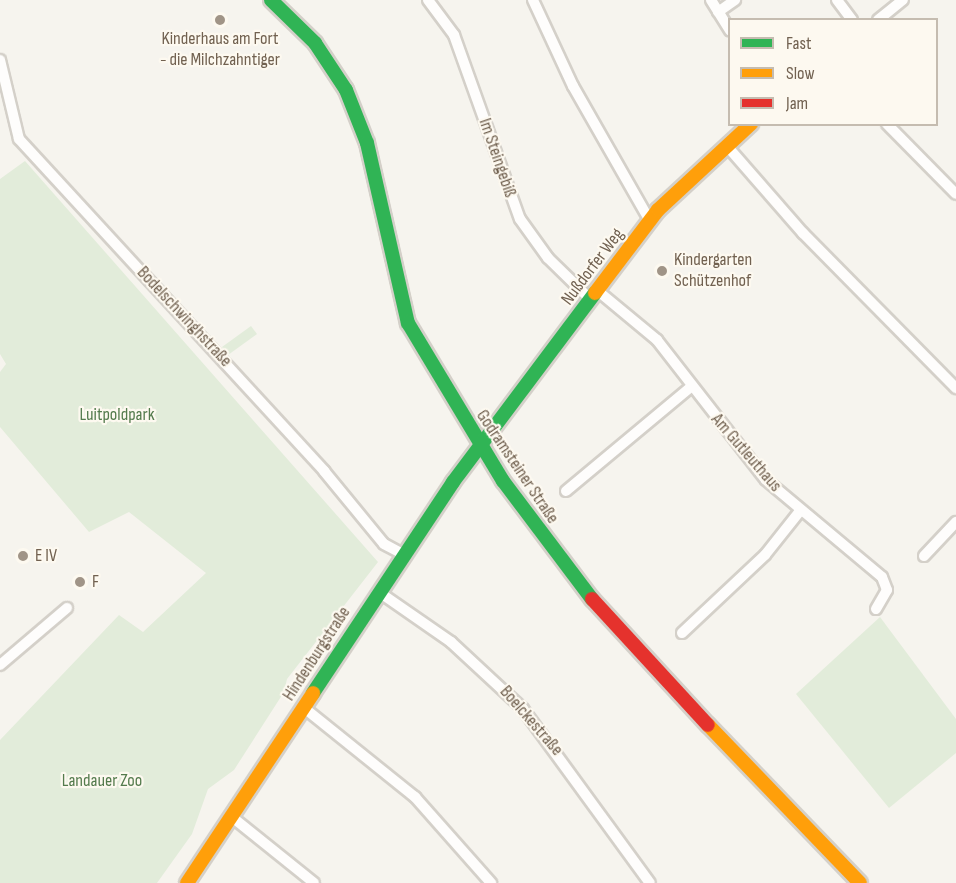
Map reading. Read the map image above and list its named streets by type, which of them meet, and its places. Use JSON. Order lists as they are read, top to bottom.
{
  "streets": {
    "street": [
      "Im Steingebiß",
      "Nußdorfer Weg",
      "Bodelschwinghstraße",
      "Am Gutleuthaus",
      "Godramsteiner Straße",
      "Hindenburgstraße",
      "Boelckestraße"
    ]
  },
  "crossings": [
    ["Im Steingebiß", "Nußdorfer Weg"],
    ["Im Steingebiß", "Am Gutleuthaus"],
    ["Nußdorfer Weg", "Am Gutleuthaus"],
    ["Nußdorfer Weg", "Godramsteiner Straße"],
    ["Nußdorfer Weg", "Hindenburgstraße"],
    ["Bodelschwinghstraße", "Hindenburgstraße"],
    ["Godramsteiner Straße", "Hindenburgstraße"],
    ["Hindenburgstraße", "Boelckestraße"]
  ],
  "parks": ["Luitpoldpark", "Landauer Zoo"],
  "places": [
    "Kinderhaus am Fort - die Milchzahntiger",
    "Kindergarten Schützenhof",
    "E IV",
    "F"
  ],
  "legend": ["Fast", "Slow", "Jam"]
}
